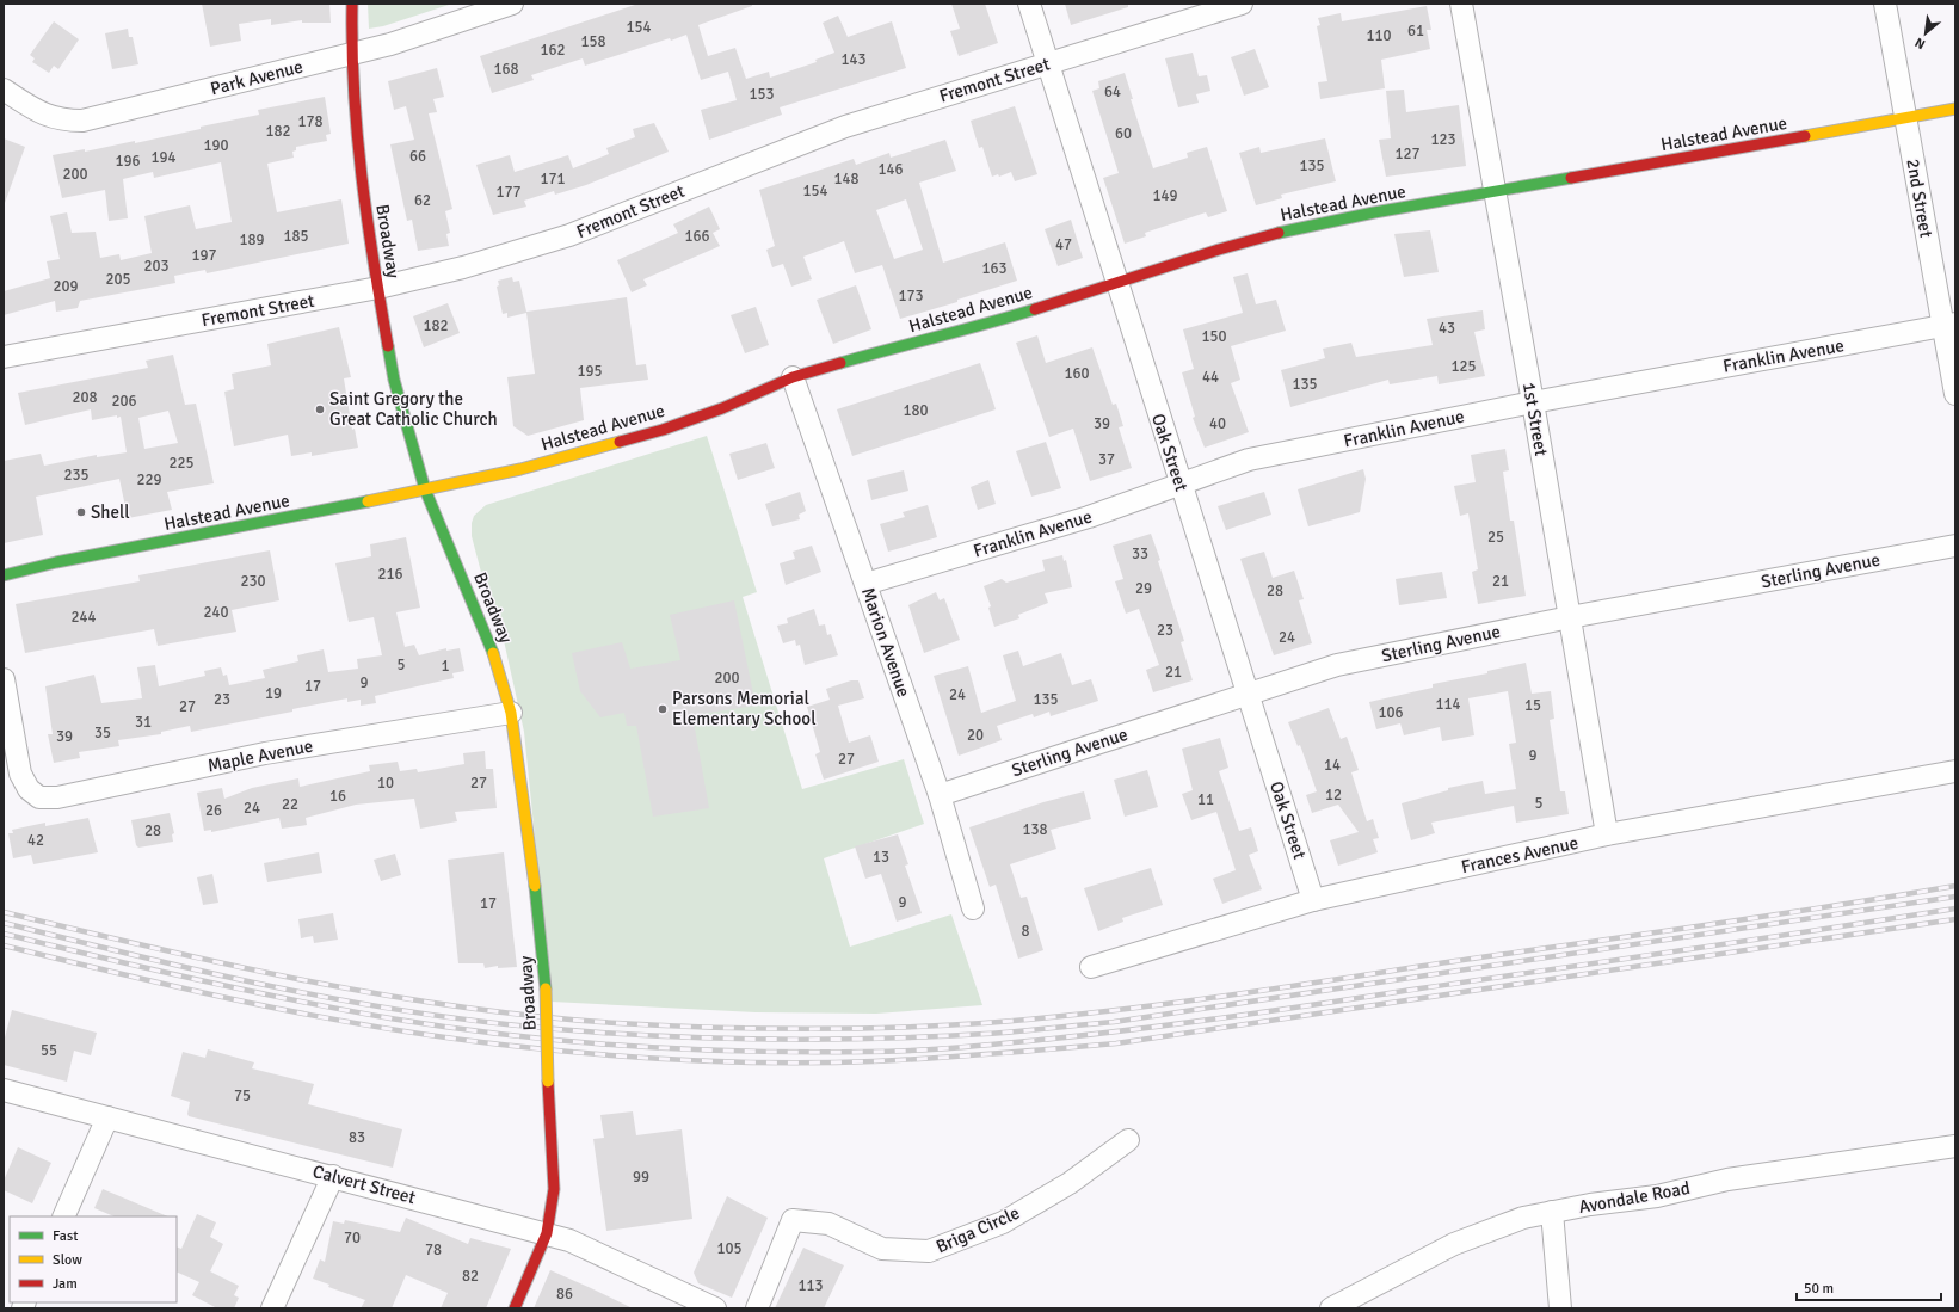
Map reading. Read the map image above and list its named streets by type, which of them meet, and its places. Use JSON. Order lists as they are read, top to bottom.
{
  "streets": {
    "street": [
      "Park Avenue",
      "Fremont Street",
      "Halstead Avenue",
      "2nd Street",
      "Broadway",
      "Franklin Avenue",
      "1st Street",
      "Oak Street",
      "Sterling Avenue",
      "Marion Avenue",
      "Maple Avenue",
      "Frances Avenue",
      "Calvert Street",
      "Avondale Road",
      "Briga Circle"
    ]
  },
  "crossings": [
    ["Park Avenue", "Broadway"],
    ["Fremont Street", "Broadway"],
    ["Fremont Street", "Oak Street"],
    ["Halstead Avenue", "2nd Street"],
    ["Halstead Avenue", "Broadway"],
    ["Halstead Avenue", "1st Street"],
    ["Halstead Avenue", "Oak Street"],
    ["Halstead Avenue", "Marion Avenue"],
    ["2nd Street", "Franklin Avenue"],
    ["Broadway", "Maple Avenue"],
    ["Broadway", "Calvert Street"],
    ["Franklin Avenue", "1st Street"],
    ["Franklin Avenue", "Oak Street"],
    ["Franklin Avenue", "Marion Avenue"],
    ["1st Street", "Sterling Avenue"],
    ["1st Street", "Frances Avenue"],
    ["Oak Street", "Sterling Avenue"],
    ["Oak Street", "Frances Avenue"],
    ["Sterling Avenue", "Marion Avenue"]
  ],
  "places": ["Saint Gregory the Great Catholic Church", "Shell", "Parsons Memorial Elementary School"],
  "house_numbers": [
    "154",
    "61",
    "110",
    "158",
    "162",
    "143",
    "168",
    "64",
    "153",
    "178",
    "182",
    "60",
    "123",
    "190",
    "127",
    "66",
    "194",
    "196",
    "135",
    "146",
    "200",
    "171",
    "148",
    "154",
    "177",
    "149",
    "62",
    "185",
    "166",
    "189",
    "47",
    "197",
    "203",
    "163",
    "205",
    "209",
    "173",
    "182",
    "43",
    "150",
    "125",
    "195",
    "160",
    "44",
    "135",
    "208",
    "206",
    "180",
    "39",
    "40",
    "37",
    "225",
    "235",
    "229",
    "25",
    "33",
    "216",
    "230",
    "21",
    "29",
    "28",
    "240",
    "244",
    "23",
    "24",
    "5",
    "1",
    "21",
    "200",
    "9",
    "17",
    "19",
    "24",
    "23",
    "135",
    "114",
    "15",
    "27",
    "106",
    "31",
    "35",
    "20",
    "39",
    "9",
    "27",
    "14",
    "10",
    "27",
    "12",
    "16",
    "11",
    "5",
    "22",
    "24",
    "26",
    "138",
    "28",
    "42",
    "13",
    "9",
    "17",
    "8",
    "55",
    "75",
    "83",
    "99",
    "70",
    "105",
    "78",
    "82",
    "113",
    "86"
  ],
  "legend": ["Fast", "Slow", "Jam"],
  "scale_bar": "50 m",
  "north": "bottom left"
}
